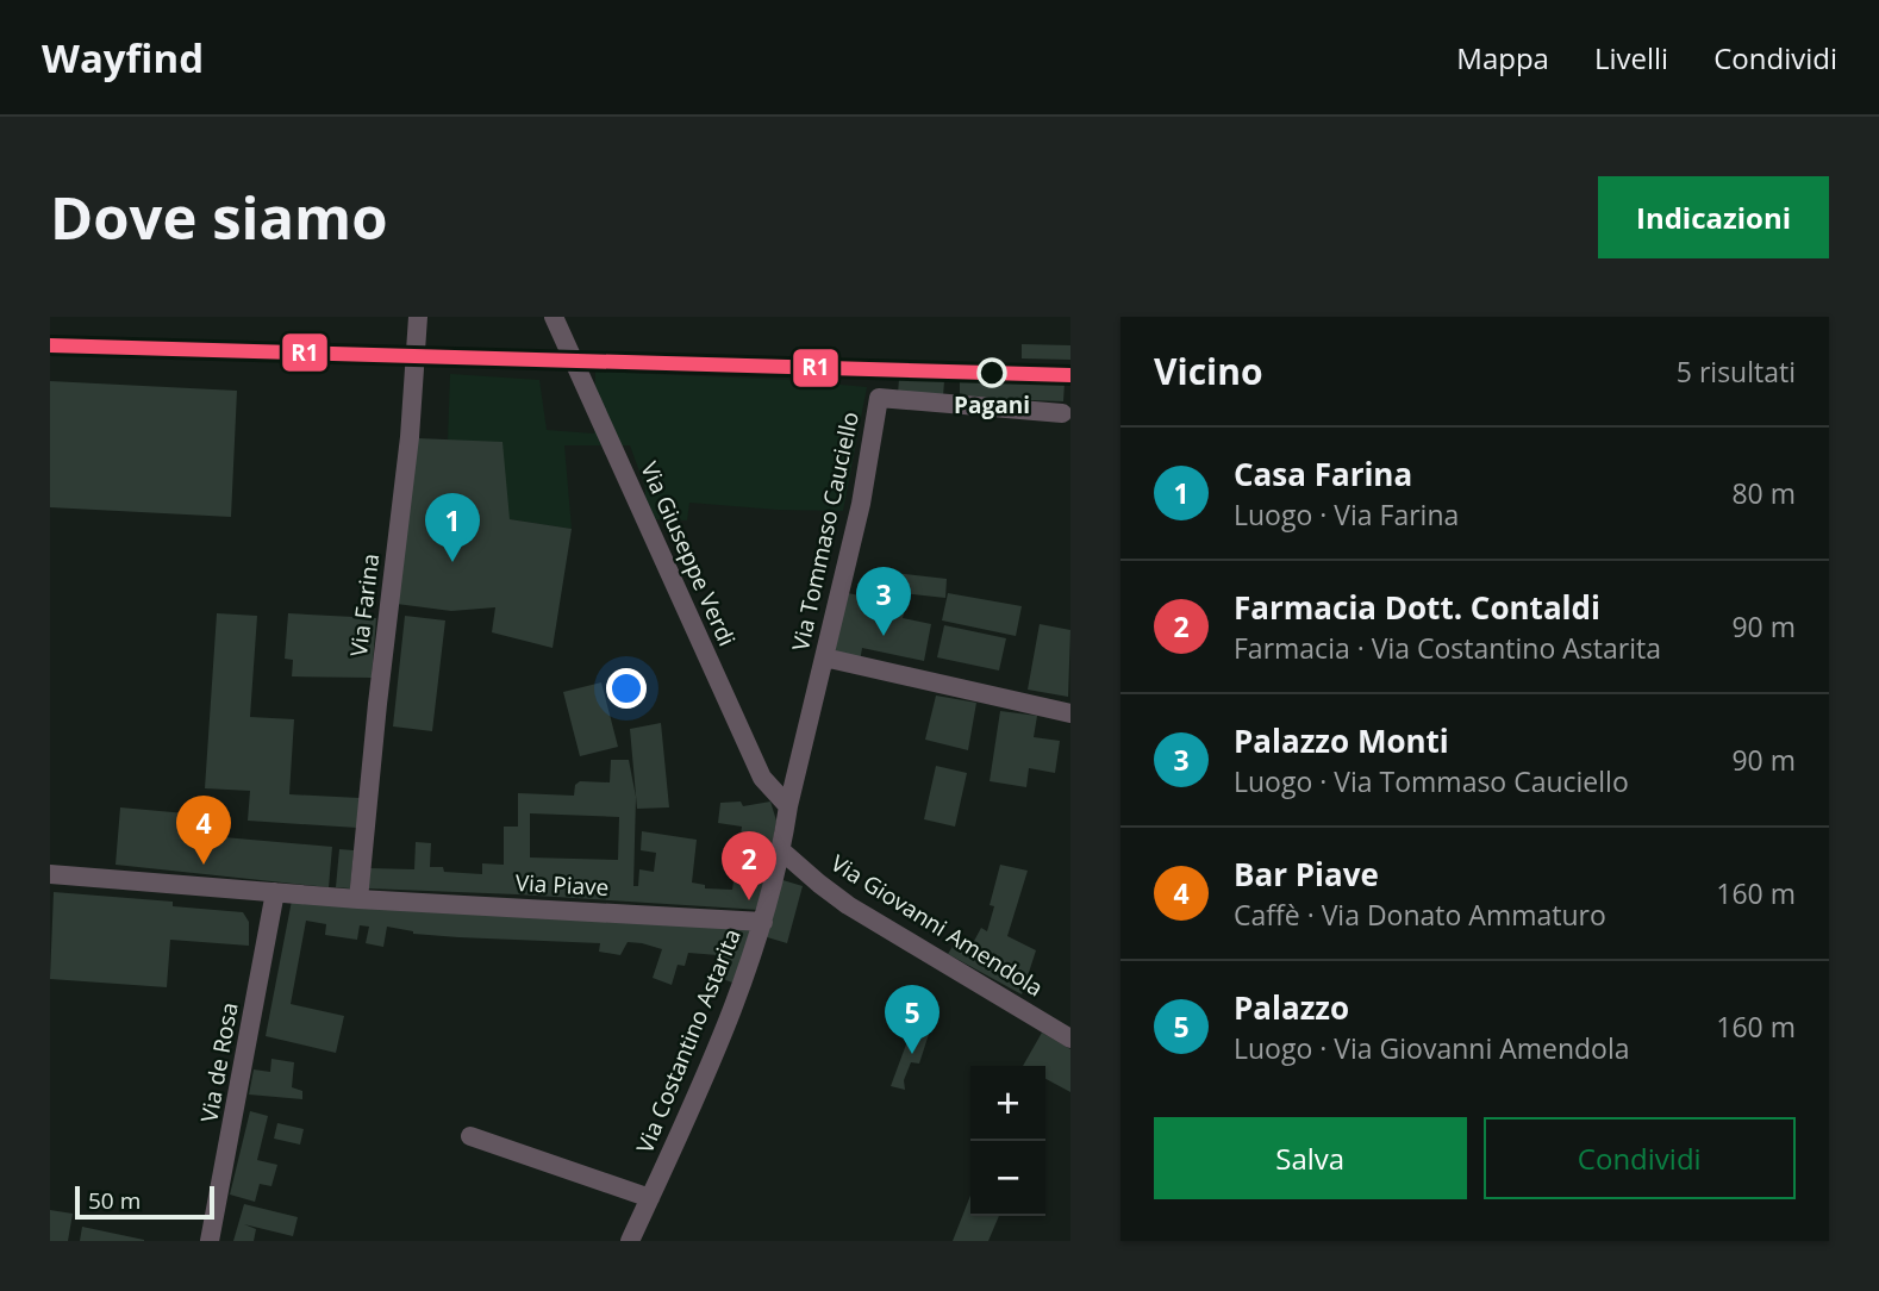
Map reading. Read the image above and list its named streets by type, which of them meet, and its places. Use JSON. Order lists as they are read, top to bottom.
{
  "streets": {
    "street": [
      "Via Tommaso Cauciello",
      "Via Giuseppe Verdi",
      "Via Farina",
      "Via Piave",
      "Via Giovanni Amendola",
      "Via Costantino Astarita",
      "Via de Rosa"
    ]
  },
  "crossings": [
    ["Via Tommaso Cauciello", "Via Giuseppe Verdi"],
    ["Via Tommaso Cauciello", "Via Costantino Astarita"],
    ["Via Giuseppe Verdi", "Via Costantino Astarita"],
    ["Via Farina", "Via Piave"],
    ["Via Piave", "Via Costantino Astarita"],
    ["Via Piave", "Via de Rosa"],
    ["Via Giovanni Amendola", "Via Costantino Astarita"]
  ],
  "places": ["Pagani"],
  "lines": ["transit line R1"],
  "scale_bar": "50 m",
  "page": {
    "header": "Wayfind",
    "nav": ["Mappa", "Livelli", "Condividi"],
    "buttons": [
      "Indicazioni",
      ["Salva", "Condividi"]
    ],
    "title": "Dove siamo",
    "heading": ["Vicino", "5 risultati"],
    "list": [
      {
        "mark": "1",
        "name": "Casa Farina",
        "note": "Luogo · Via Farina",
        "value": "80 m"
      },
      {
        "mark": "2",
        "name": "Farmacia Dott. Contaldi",
        "note": "Farmacia · Via Costantino Astarita",
        "value": "90 m"
      },
      {
        "mark": "3",
        "name": "Palazzo Monti",
        "note": "Luogo · Via Tommaso Cauciello",
        "value": "90 m"
      },
      {
        "mark": "4",
        "name": "Bar Piave",
        "note": "Caffè · Via Donato Ammaturo",
        "value": "160 m"
      },
      {
        "mark": "5",
        "name": "Palazzo",
        "note": "Luogo · Via Giovanni Amendola",
        "value": "160 m"
      }
    ],
    "pins": [
      "1",
      "3",
      "4",
      "2",
      "5"
    ],
    "map_buttons": ["+", "−"],
    "scale": "50 m"
  }
}
